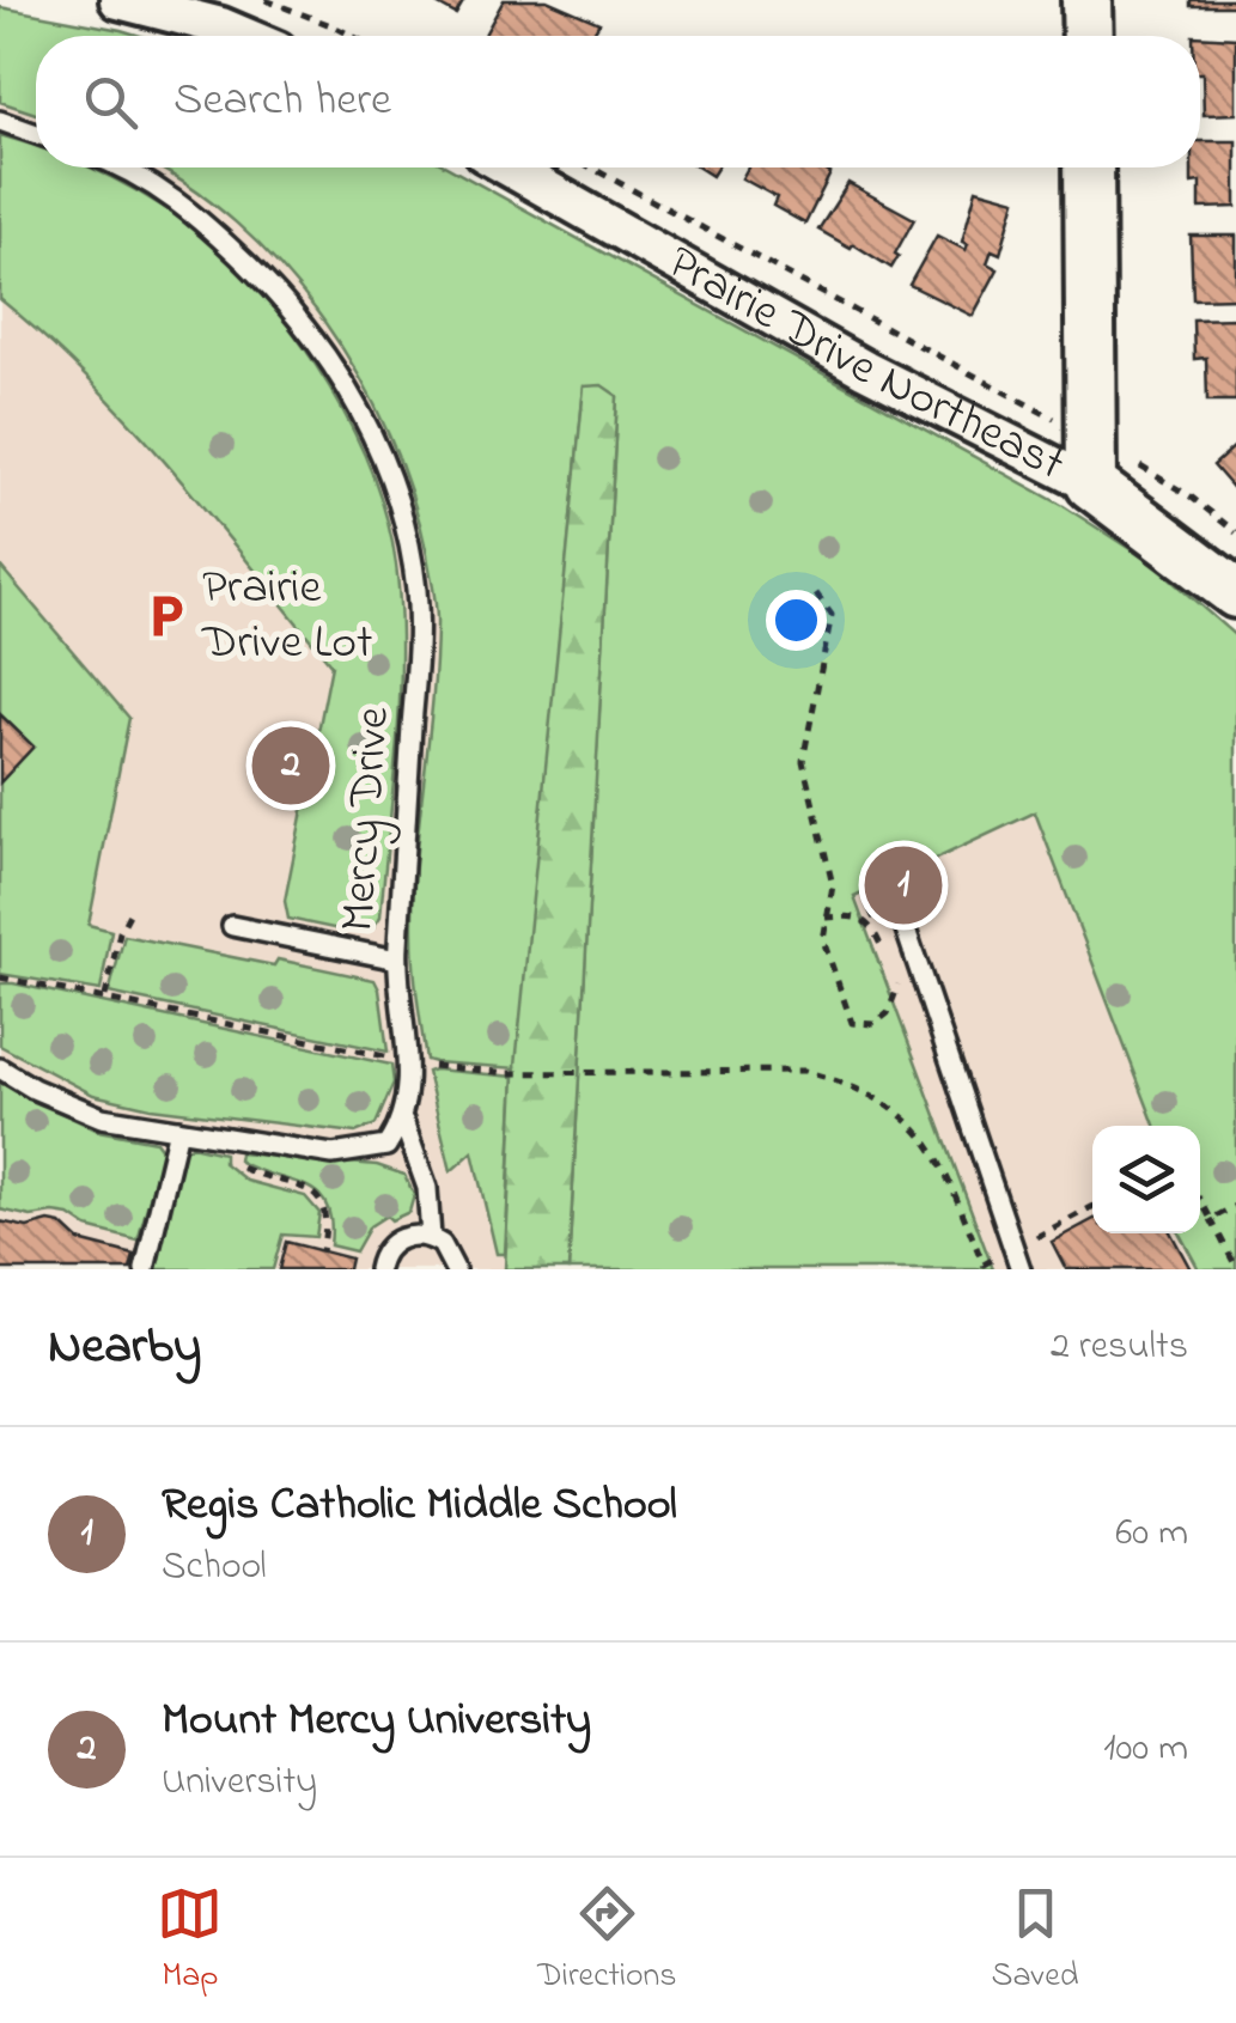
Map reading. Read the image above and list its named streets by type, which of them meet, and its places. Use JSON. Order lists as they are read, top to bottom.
{
  "streets": {
    "street": ["Prairie Drive Northeast"],
    "lane": ["Mercy Drive"]
  },
  "places": {
    "parking": ["Prairie Drive Lot"]
  },
  "page": {
    "search": "Search here",
    "pins": ["2", "1"],
    "heading": ["Nearby", "2 results"],
    "list": [
      {
        "mark": "1",
        "name": "Regis Catholic Middle School",
        "note": "School",
        "value": "60 m"
      },
      {
        "mark": "2",
        "name": "Mount Mercy University",
        "note": "University",
        "value": "100 m"
      }
    ],
    "nav": ["Map", "Directions", "Saved"]
  }
}
